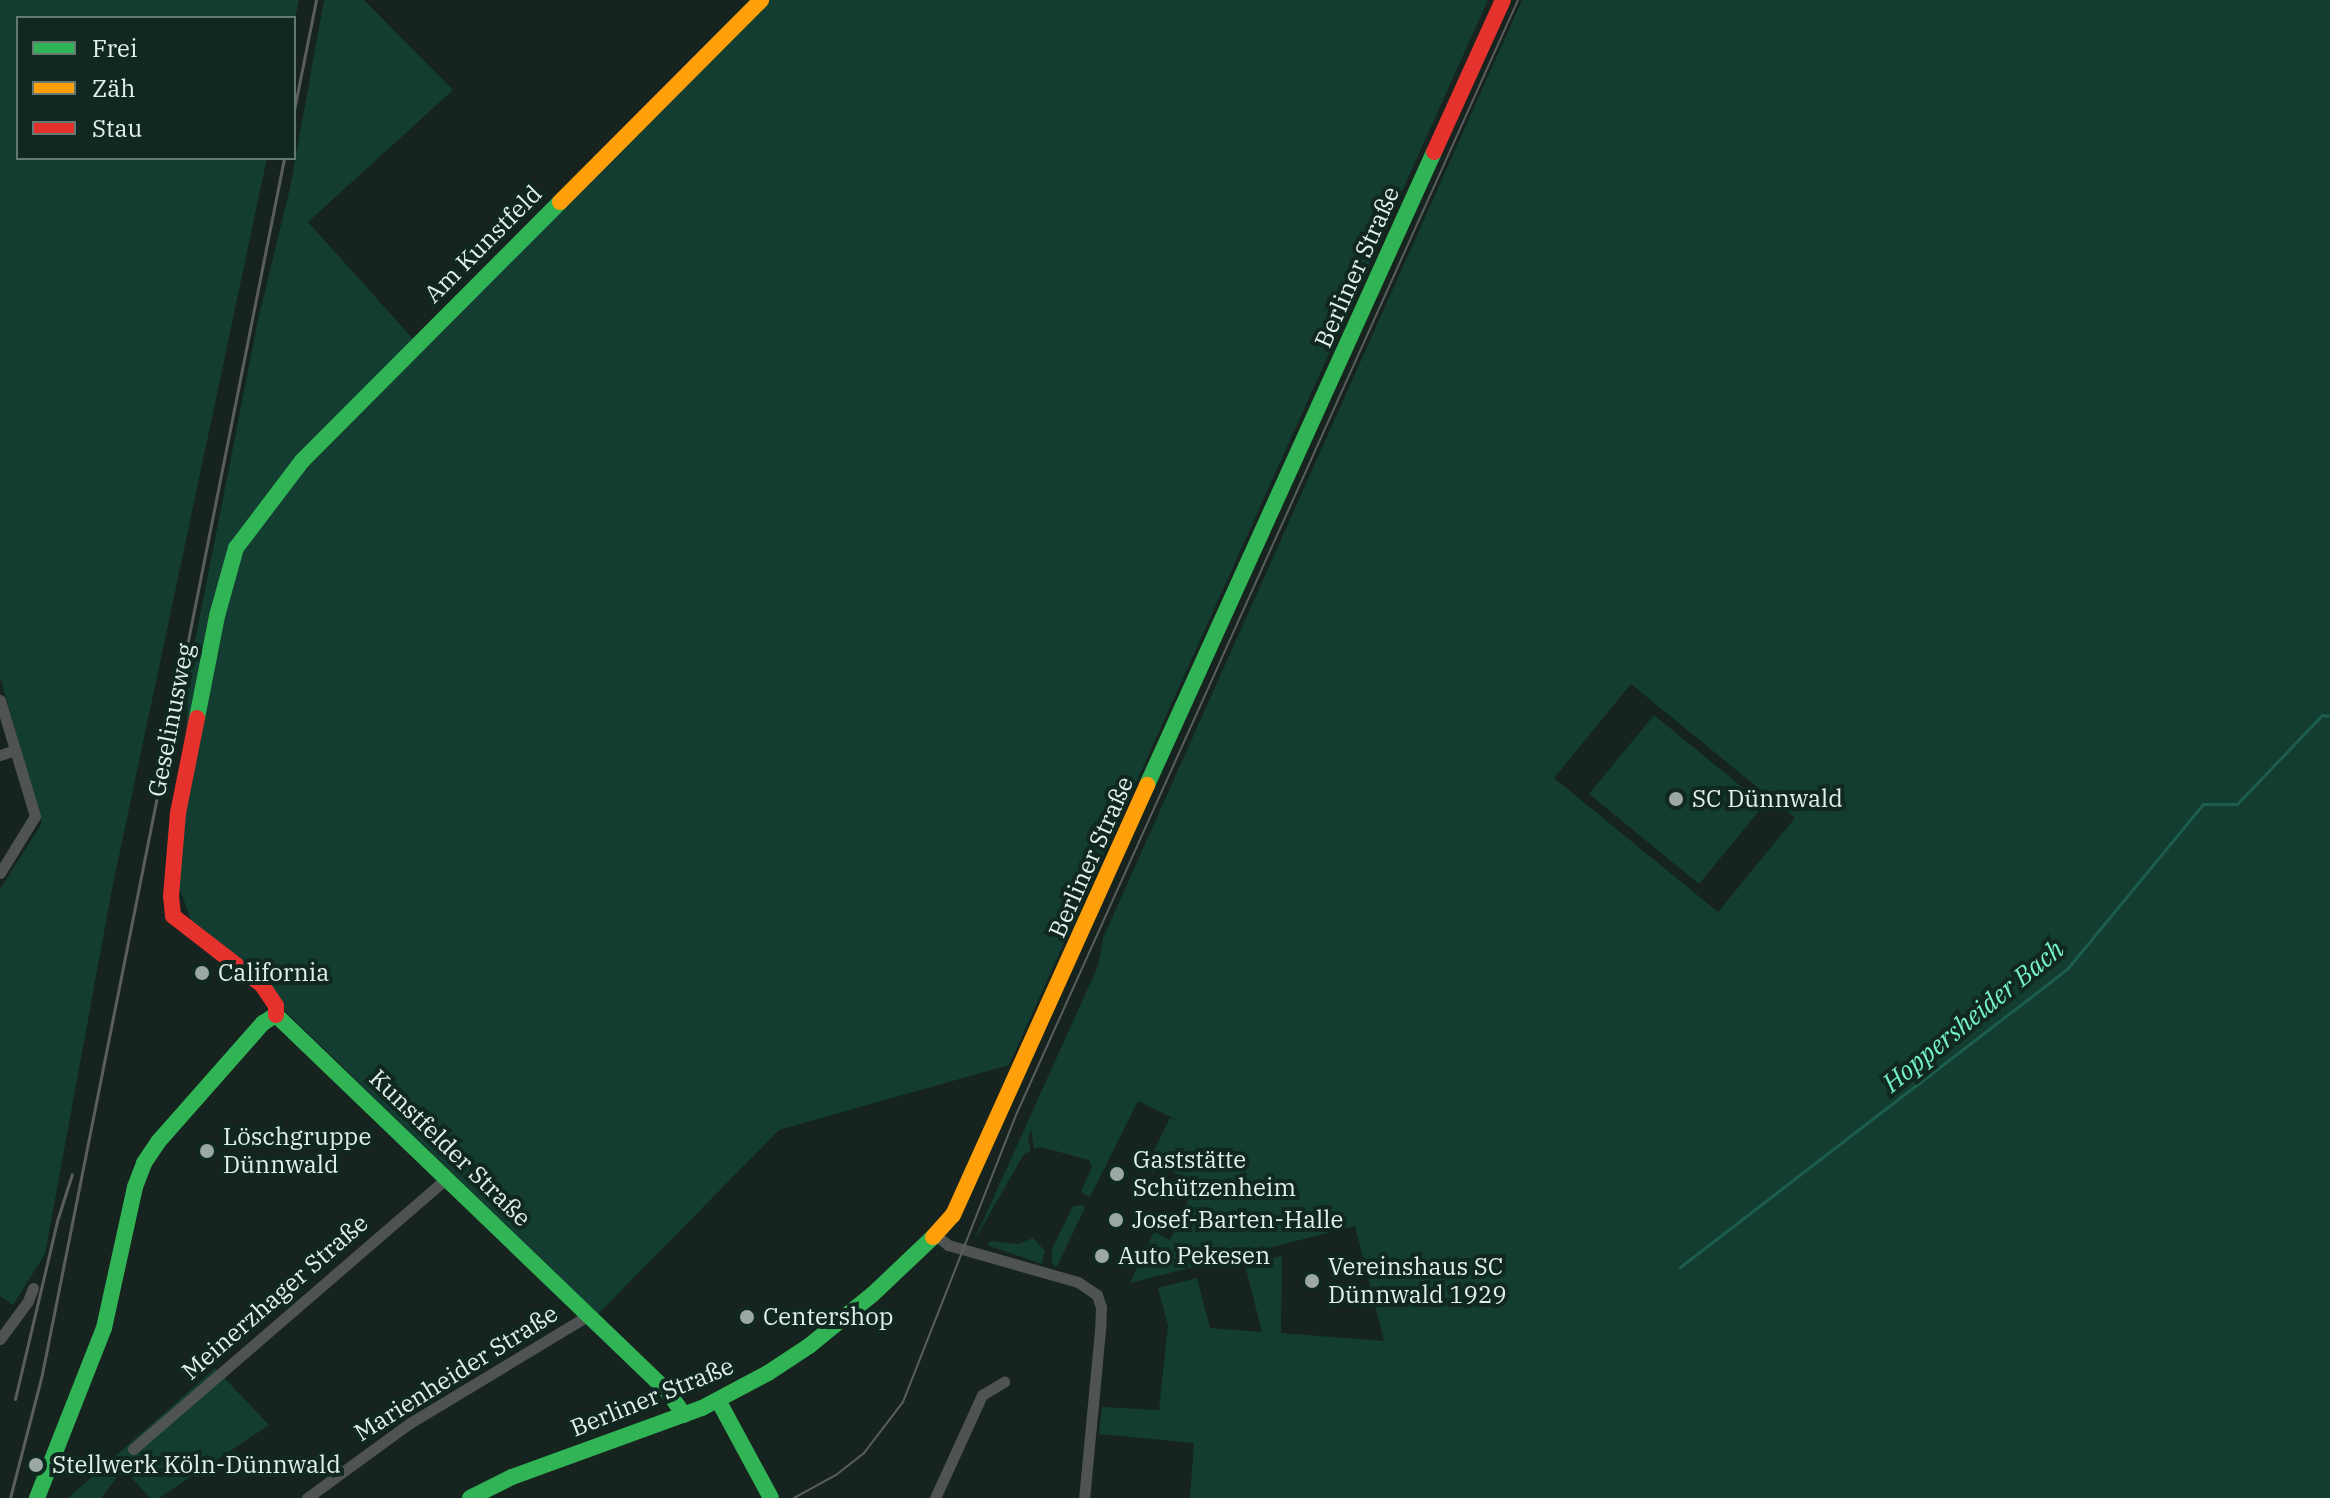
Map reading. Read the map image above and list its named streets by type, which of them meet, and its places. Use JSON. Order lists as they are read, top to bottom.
{
  "streets": {
    "main road": [
      "Am Kunstfeld",
      "Berliner Straße",
      "Geselinusweg",
      "Kunstfelder Straße"
    ],
    "street": ["Meinerzhager Straße", "Marienheider Straße"]
  },
  "crossings": [
    ["Am Kunstfeld", "Geselinusweg"],
    ["Berliner Straße", "Kunstfelder Straße"],
    ["Geselinusweg", "Kunstfelder Straße"],
    ["Kunstfelder Straße", "Meinerzhager Straße"],
    ["Kunstfelder Straße", "Marienheider Straße"]
  ],
  "water": ["Hoppersheider Bach"],
  "places": [
    "SC Dünnwald",
    "California",
    "Löschgruppe Dünnwald",
    "Gaststätte Schützenheim",
    "Josef-Barten-Halle",
    "Auto Pekesen",
    "Vereinshaus SC Dünnwald 1929",
    "Centershop",
    "Stellwerk Köln-Dünnwald"
  ],
  "legend": ["Frei", "Zäh", "Stau"]
}
